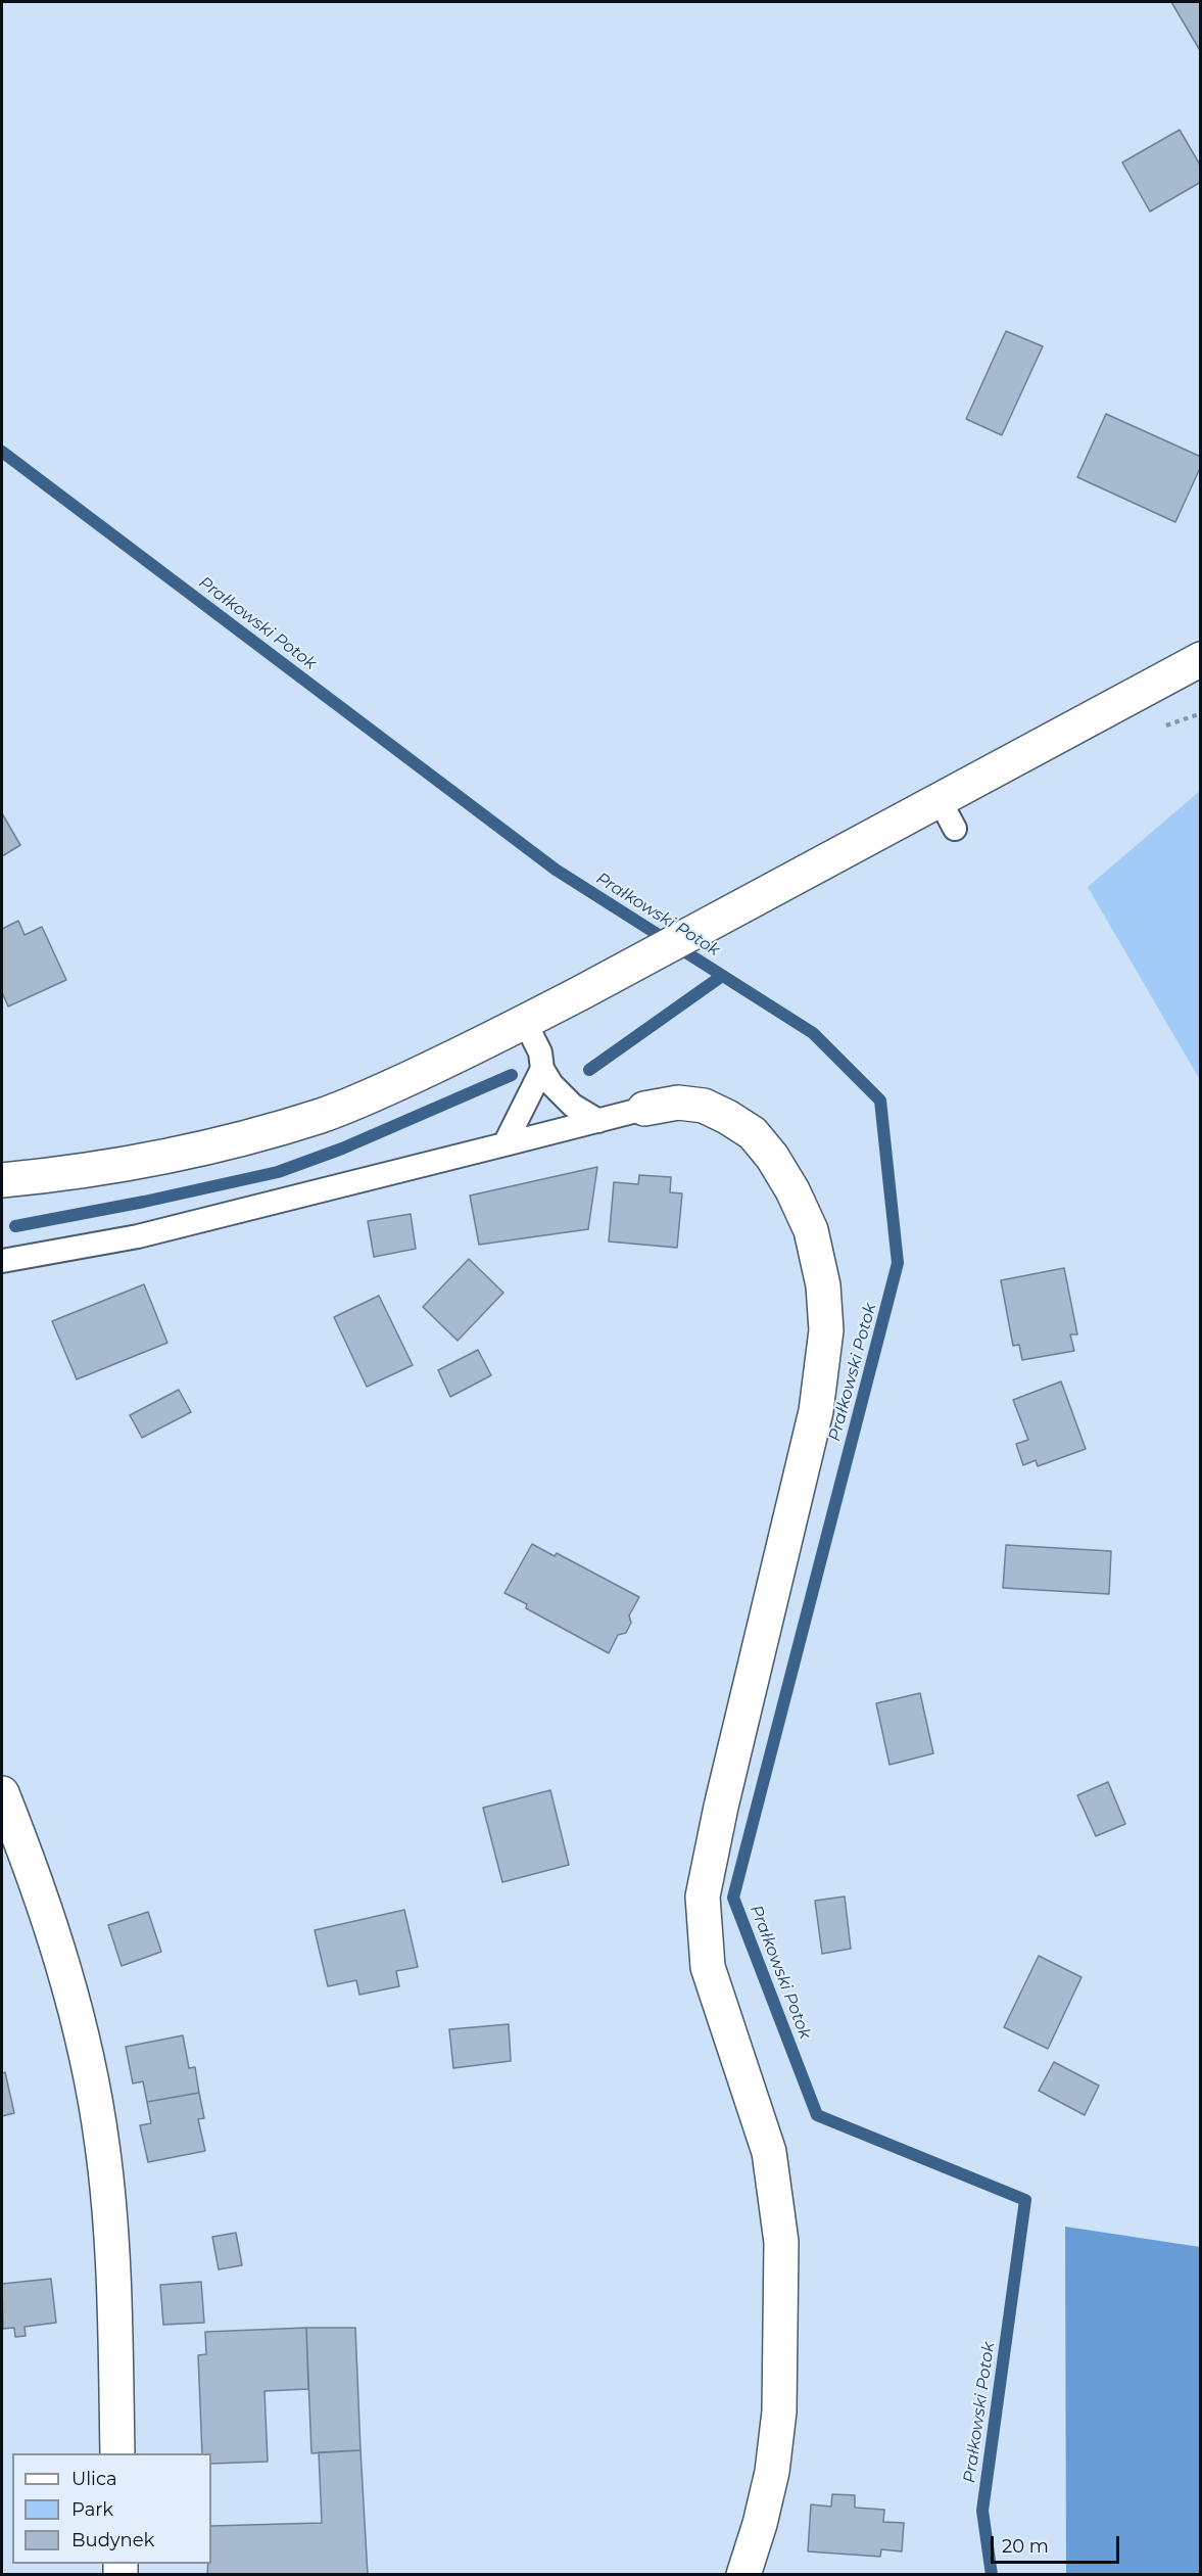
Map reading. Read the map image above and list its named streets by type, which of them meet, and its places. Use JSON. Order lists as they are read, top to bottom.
{
  "water": ["Prałkowski Potok"],
  "legend": ["Ulica", "Park", "Budynek"],
  "scale_bar": "20 m"
}
